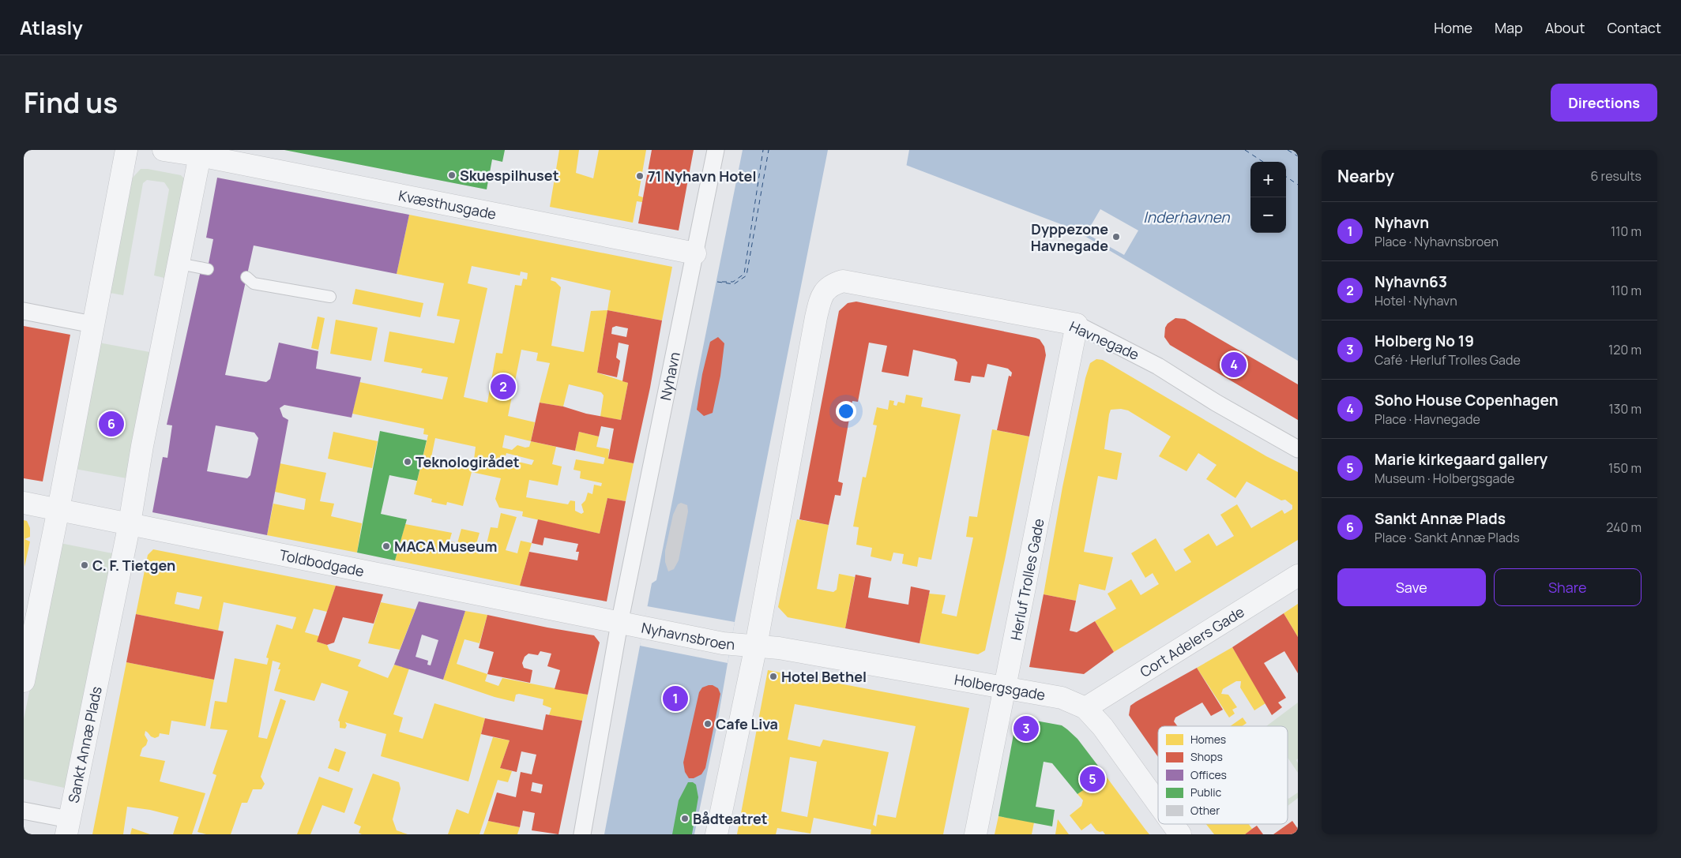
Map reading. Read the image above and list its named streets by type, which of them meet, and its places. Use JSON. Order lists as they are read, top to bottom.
{
  "streets": {
    "street": [
      "Kvæsthusgade",
      "Havnegade",
      "Nyhavn",
      "Toldbodgade",
      "Herluf Trolles Gade",
      "Nyhavnsbroen",
      "Cort Adelers Gade",
      "Holbergsgade",
      "Sankt Annæ Plads"
    ]
  },
  "crossings": [
    ["Kvæsthusgade", "Nyhavn"],
    ["Kvæsthusgade", "Sankt Annæ Plads"],
    ["Havnegade", "Herluf Trolles Gade"],
    ["Havnegade", "Nyhavnsbroen"],
    ["Havnegade", "Holbergsgade"],
    ["Nyhavn", "Toldbodgade"],
    ["Nyhavn", "Nyhavnsbroen"],
    ["Toldbodgade", "Nyhavnsbroen"],
    ["Toldbodgade", "Sankt Annæ Plads"],
    ["Herluf Trolles Gade", "Holbergsgade"],
    ["Nyhavnsbroen", "Holbergsgade"],
    ["Cort Adelers Gade", "Holbergsgade"]
  ],
  "water": ["Inderhavnen"],
  "places": [
    "Skuespilhuset",
    "71 Nyhavn Hotel",
    "Dyppezone Havnegade",
    "Teknologirådet",
    "MACA Museum",
    "C. F. Tietgen",
    "Hotel Bethel",
    "Cafe Liva",
    "Bådteatret"
  ],
  "legend": [
    "Homes",
    "Shops",
    "Offices",
    "Public",
    "Other"
  ],
  "page": {
    "header": "Atlasly",
    "nav": [
      "Home",
      "Map",
      "About",
      "Contact"
    ],
    "title": "Find us",
    "buttons": [
      "Directions",
      ["Save", "Share"]
    ],
    "heading": ["Nearby", "6 results"],
    "map_buttons": ["+", "−"],
    "list": [
      {
        "mark": "1",
        "name": "Nyhavn",
        "note": "Place · Nyhavnsbroen",
        "value": "110 m"
      },
      {
        "mark": "2",
        "name": "Nyhavn63",
        "note": "Hotel · Nyhavn",
        "value": "110 m"
      },
      {
        "mark": "3",
        "name": "Holberg No 19",
        "note": "Café · Herluf Trolles Gade",
        "value": "120 m"
      },
      {
        "mark": "4",
        "name": "Soho House Copenhagen",
        "note": "Place · Havnegade",
        "value": "130 m"
      },
      {
        "mark": "5",
        "name": "Marie kirkegaard gallery",
        "note": "Museum · Holbergsgade",
        "value": "150 m"
      },
      {
        "mark": "6",
        "name": "Sankt Annæ Plads",
        "note": "Place · Sankt Annæ Plads",
        "value": "240 m"
      }
    ],
    "pins": [
      "4",
      "2",
      "6",
      "1",
      "3",
      "5"
    ]
  }
}
